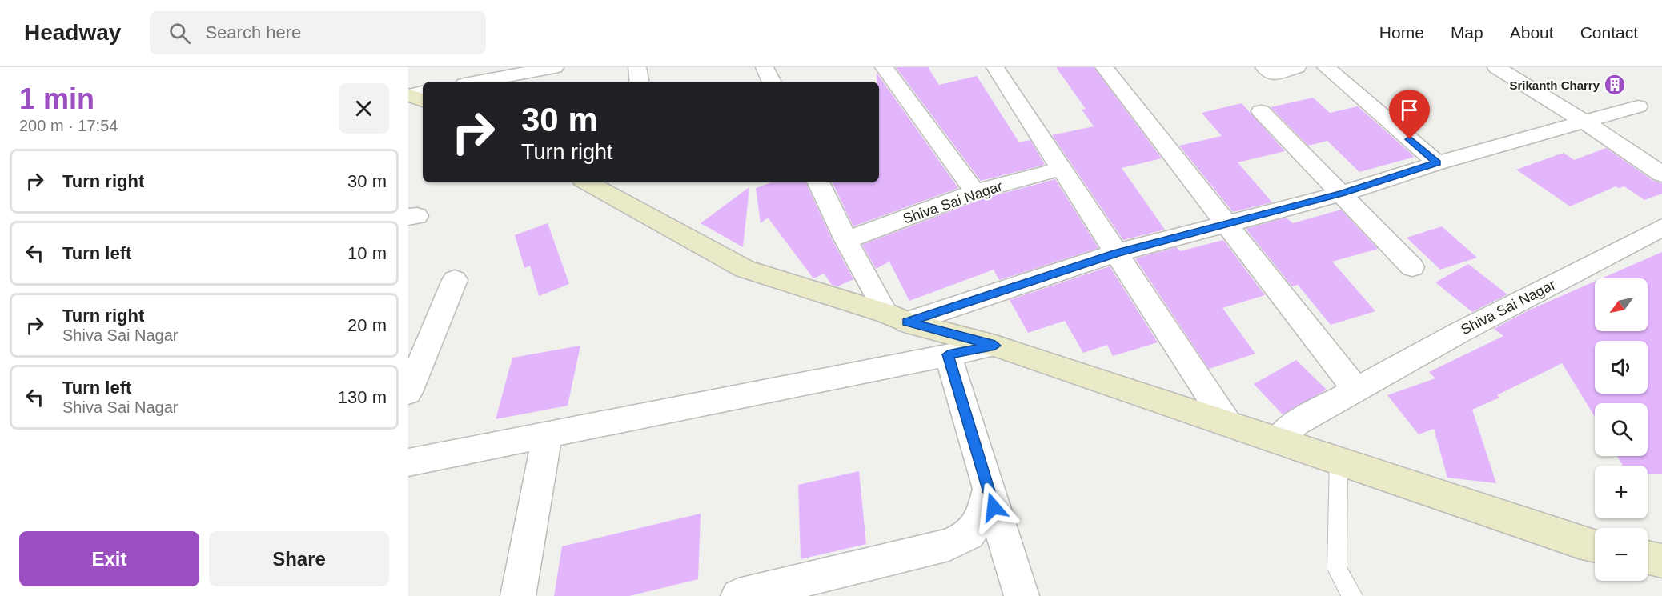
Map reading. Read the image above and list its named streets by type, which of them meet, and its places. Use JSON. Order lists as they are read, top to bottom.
{
  "streets": {
    "street": ["Shiva Sai Nagar"]
  },
  "places": {
    "building": ["Srikanth Charry"]
  },
  "north": "bottom left",
  "page": {
    "header": "Headway",
    "search": "Search here",
    "nav": [
      "Home",
      "Map",
      "About",
      "Contact"
    ],
    "heading": ["1 min", "200 m · 17:54"],
    "turn": ["30 m", "Turn right"],
    "list": [
      {
        "name": "Turn right",
        "value": "30 m"
      },
      {
        "name": "Turn left",
        "value": "10 m"
      },
      {
        "name": "Turn right",
        "note": "Shiva Sai Nagar",
        "value": "20 m"
      },
      {
        "name": "Turn left",
        "note": "Shiva Sai Nagar",
        "value": "130 m"
      }
    ],
    "map_buttons": ["+", "−"],
    "buttons": ["Exit", "Share"]
  }
}
